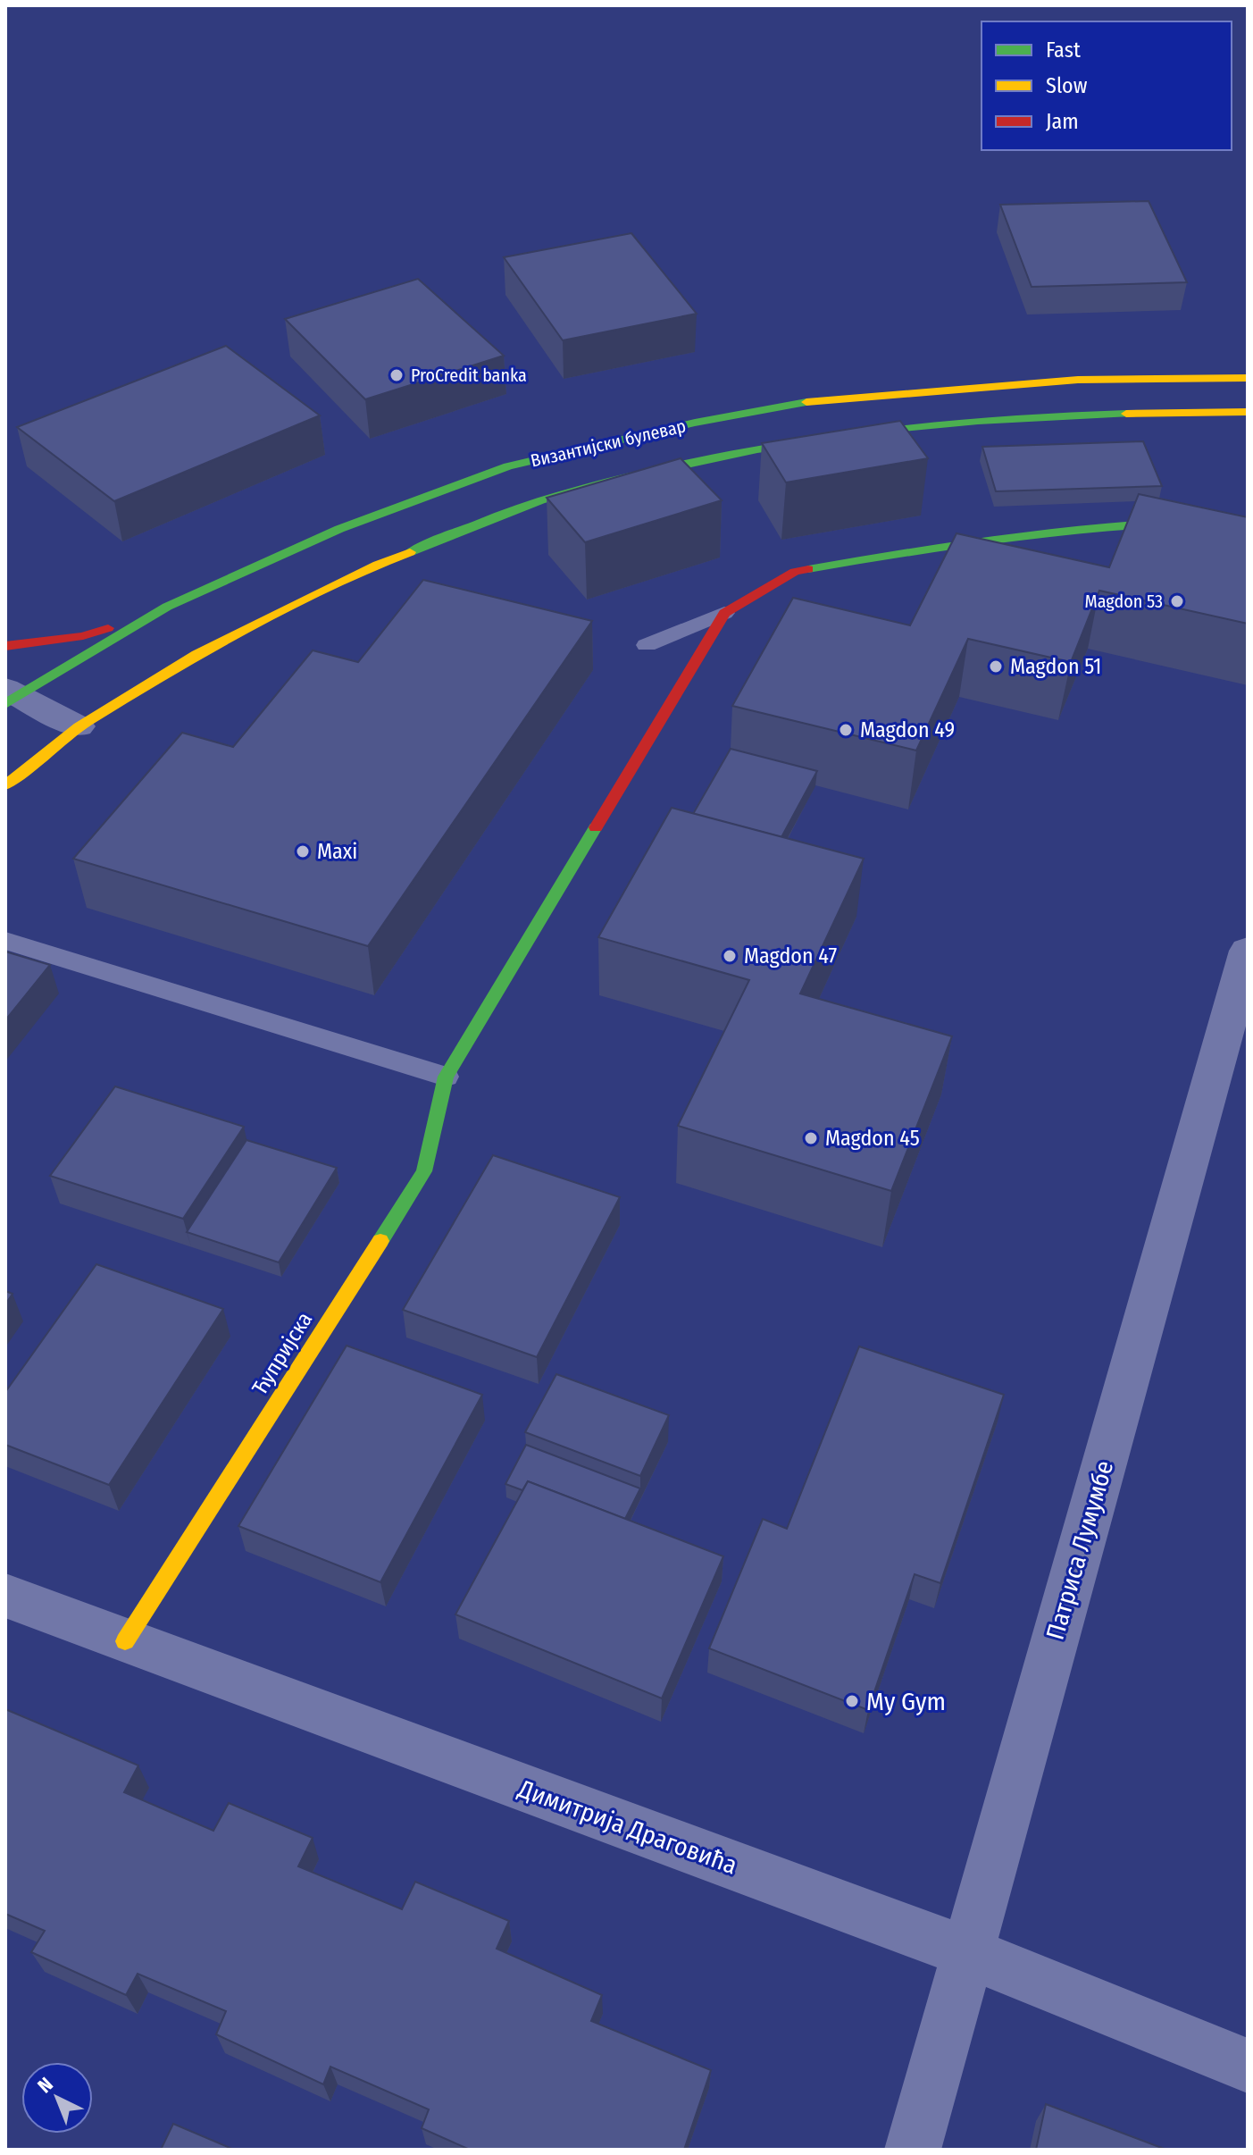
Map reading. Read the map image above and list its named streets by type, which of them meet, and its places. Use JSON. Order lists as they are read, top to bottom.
{
  "streets": {
    "street": [
      "Византијски булевар",
      "Ћупријска",
      "Патриса Лумумбе",
      "Димитрија Драговића"
    ]
  },
  "crossings": [
    ["Ћупријска", "Димитрија Драговића"],
    ["Патриса Лумумбе", "Димитрија Драговића"]
  ],
  "places": [
    "ProCredit banka",
    "Magdon 53",
    "Magdon 51",
    "Magdon 49",
    "Maxi",
    "Magdon 47",
    "Magdon 45",
    "My Gym"
  ],
  "legend": ["Fast", "Slow", "Jam"],
  "north": "top left"
}
